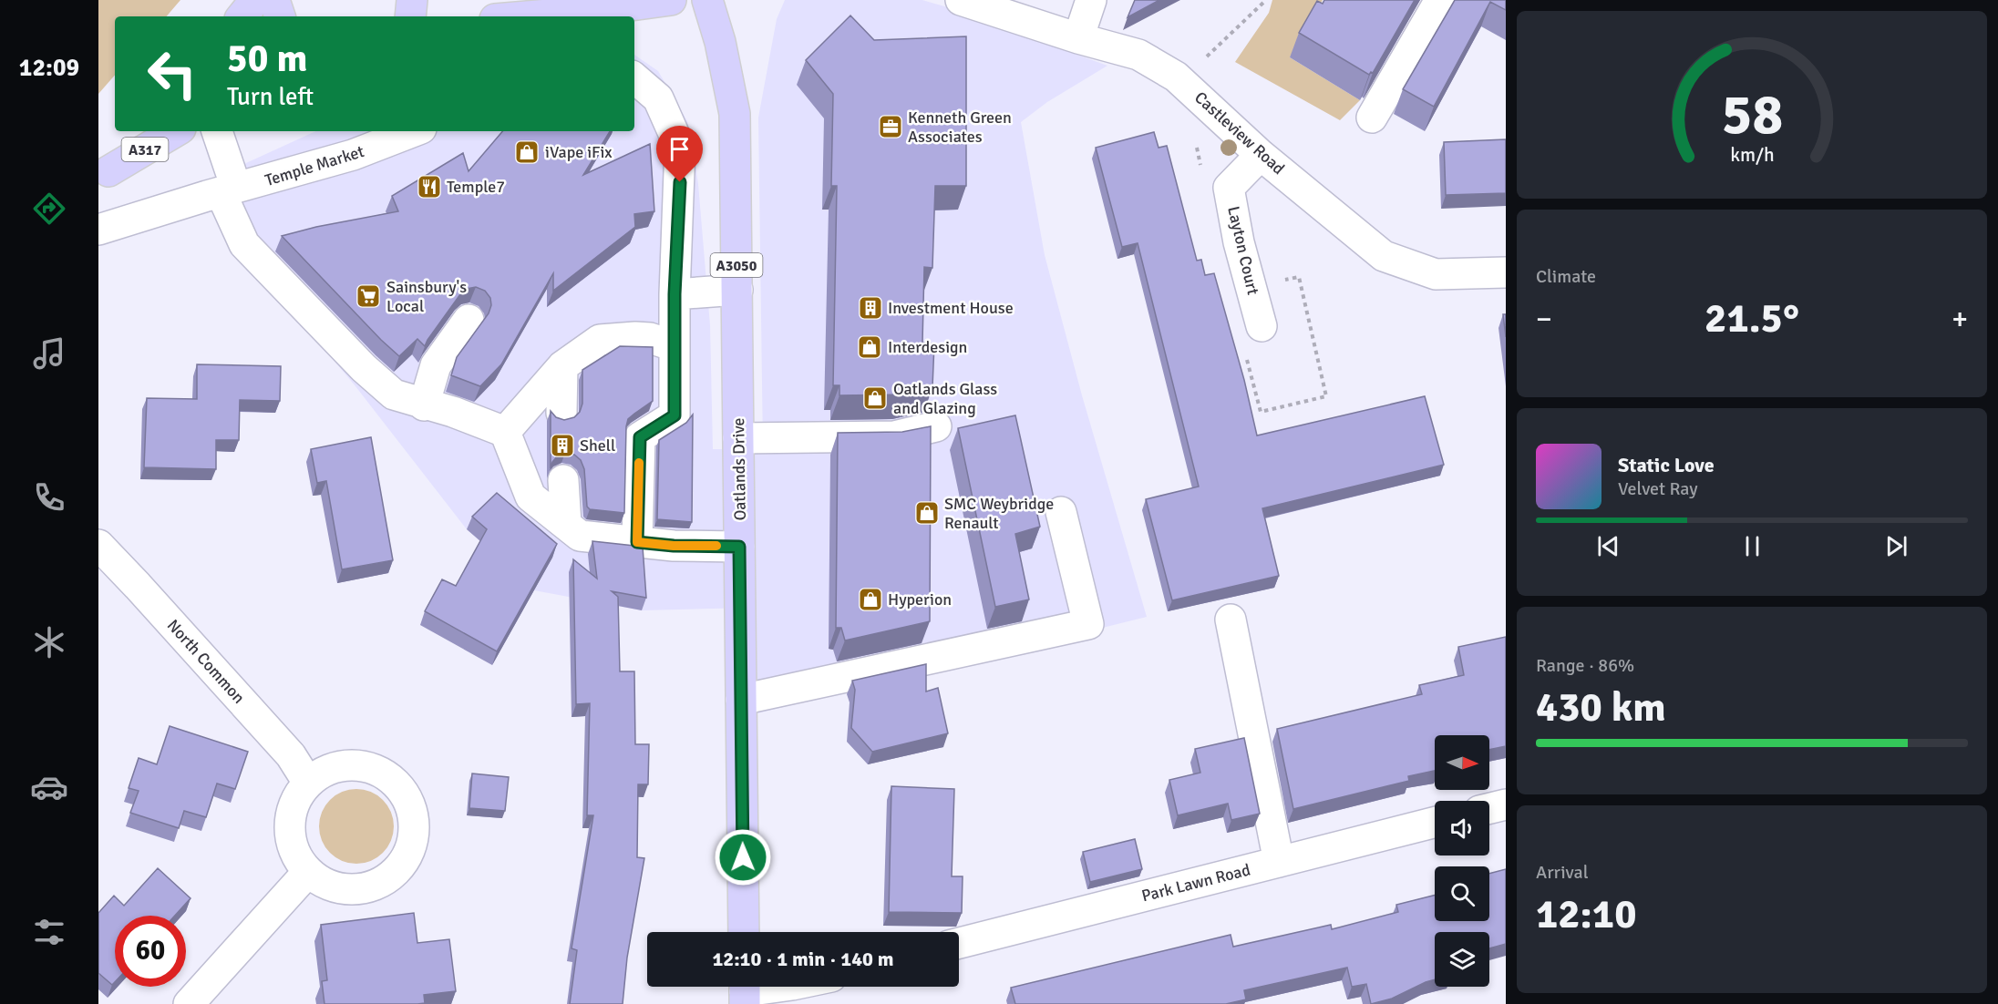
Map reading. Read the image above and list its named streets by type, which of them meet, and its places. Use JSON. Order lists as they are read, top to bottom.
{
  "streets": {
    "main road": ["A317", "A3050", "Oatlands Drive"],
    "street": [
      "Castleview Road",
      "Temple Market",
      "Layton Court",
      "North Common",
      "Park Lawn Road"
    ]
  },
  "crossings": [
    ["Castleview Road", "Layton Court"]
  ],
  "places": {
    "office": ["Kenneth Green Associates"],
    "shop": [
      "iVape iFix",
      "Interdesign",
      "Oatlands Glass and Glazing",
      "SMC Weybridge Renault",
      "Hyperion"
    ],
    "restaurant": ["Temple7"],
    "supermarket": ["Sainsbury's Local"],
    "building": ["Investment House", "Shell"]
  },
  "north": "right",
  "page": {
    "tabs": "12:09",
    "turn": ["50 m", "Turn left"],
    "tile": [
      "Climate",
      ["Range · 86%", "430 km"],
      ["Arrival", "12:10"]
    ],
    "heat": ["−", "21.5°", "+"],
    "song": ["Static Love", "Velvet Ray"],
    "limit": "60",
    "trip": "12:10 · 1 min · 140 m",
    "gauge": ["58", "km/h"]
  }
}
